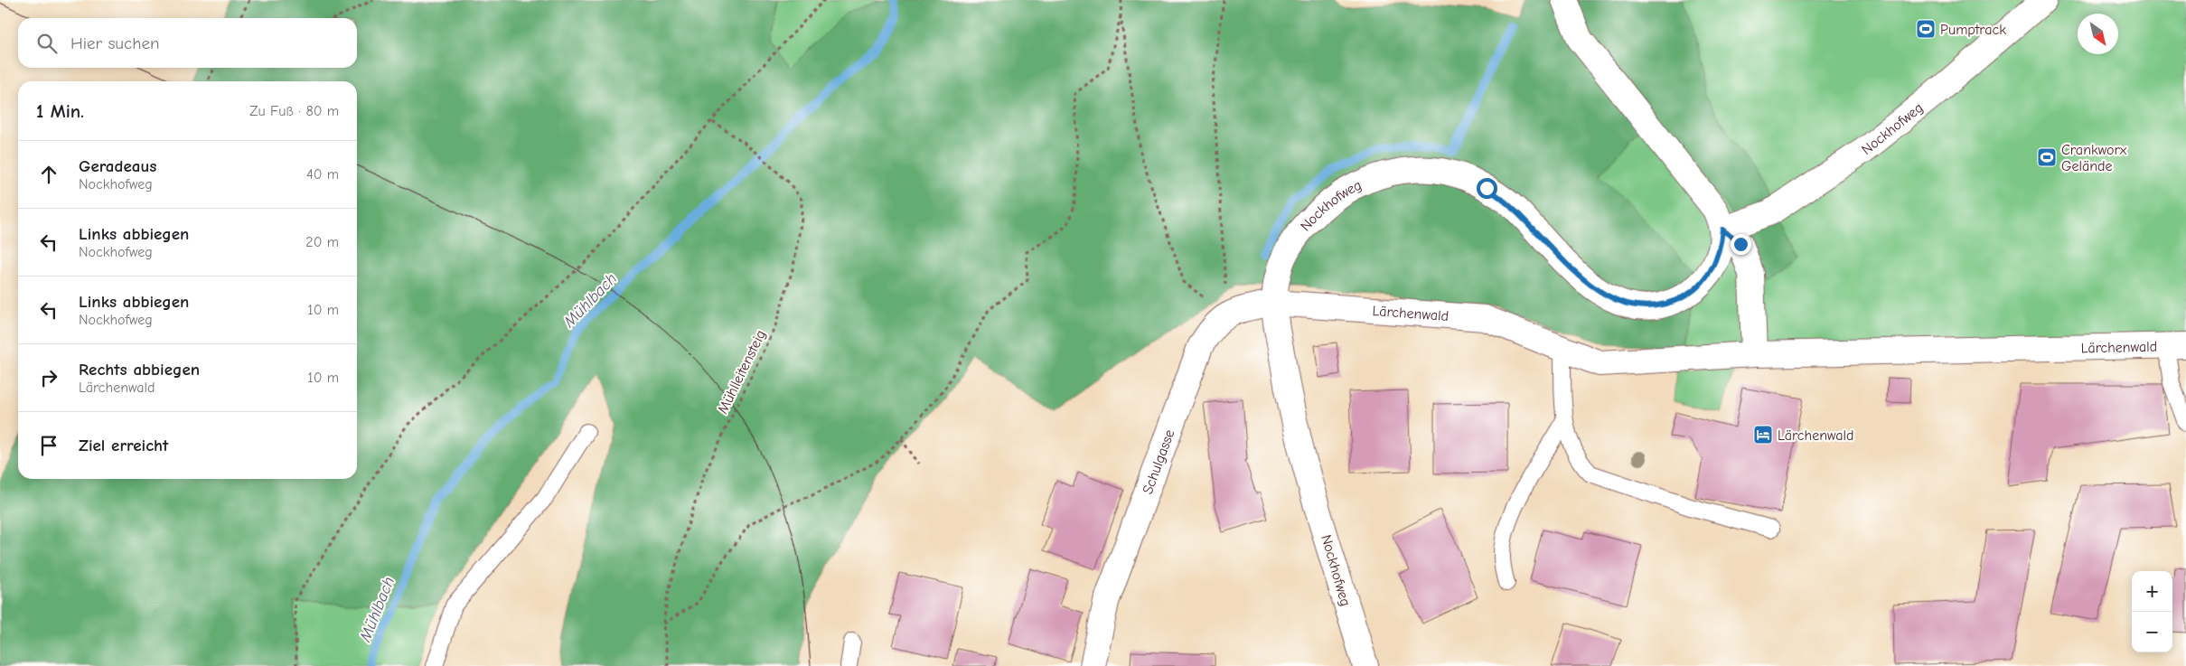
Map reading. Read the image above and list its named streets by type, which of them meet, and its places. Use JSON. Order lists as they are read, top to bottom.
{
  "streets": {
    "street": ["Nockhofweg", "Lärchenwald", "Schulgasse"],
    "path": ["Mühlleitensteig"]
  },
  "crossings": [
    ["Nockhofweg", "Lärchenwald"],
    ["Nockhofweg", "Schulgasse"],
    ["Lärchenwald", "Schulgasse"]
  ],
  "water": ["Mühlbach"],
  "places": {
    "sports": ["Pumptrack", "Crankworx Gelände"],
    "hotel": ["Lärchenwald"]
  },
  "north": "bottom right",
  "page": {
    "search": "Hier suchen",
    "heading": ["1 Min.", "Zu Fuß · 80 m"],
    "list": [
      ["Geradeaus", "Nockhofweg", "40 m"],
      ["Links abbiegen", "Nockhofweg", "20 m"],
      ["Links abbiegen", "Nockhofweg", "10 m"],
      ["Rechts abbiegen", "Lärchenwald", "10 m"],
      "Ziel erreicht"
    ],
    "map_buttons": ["+", "−"]
  }
}
